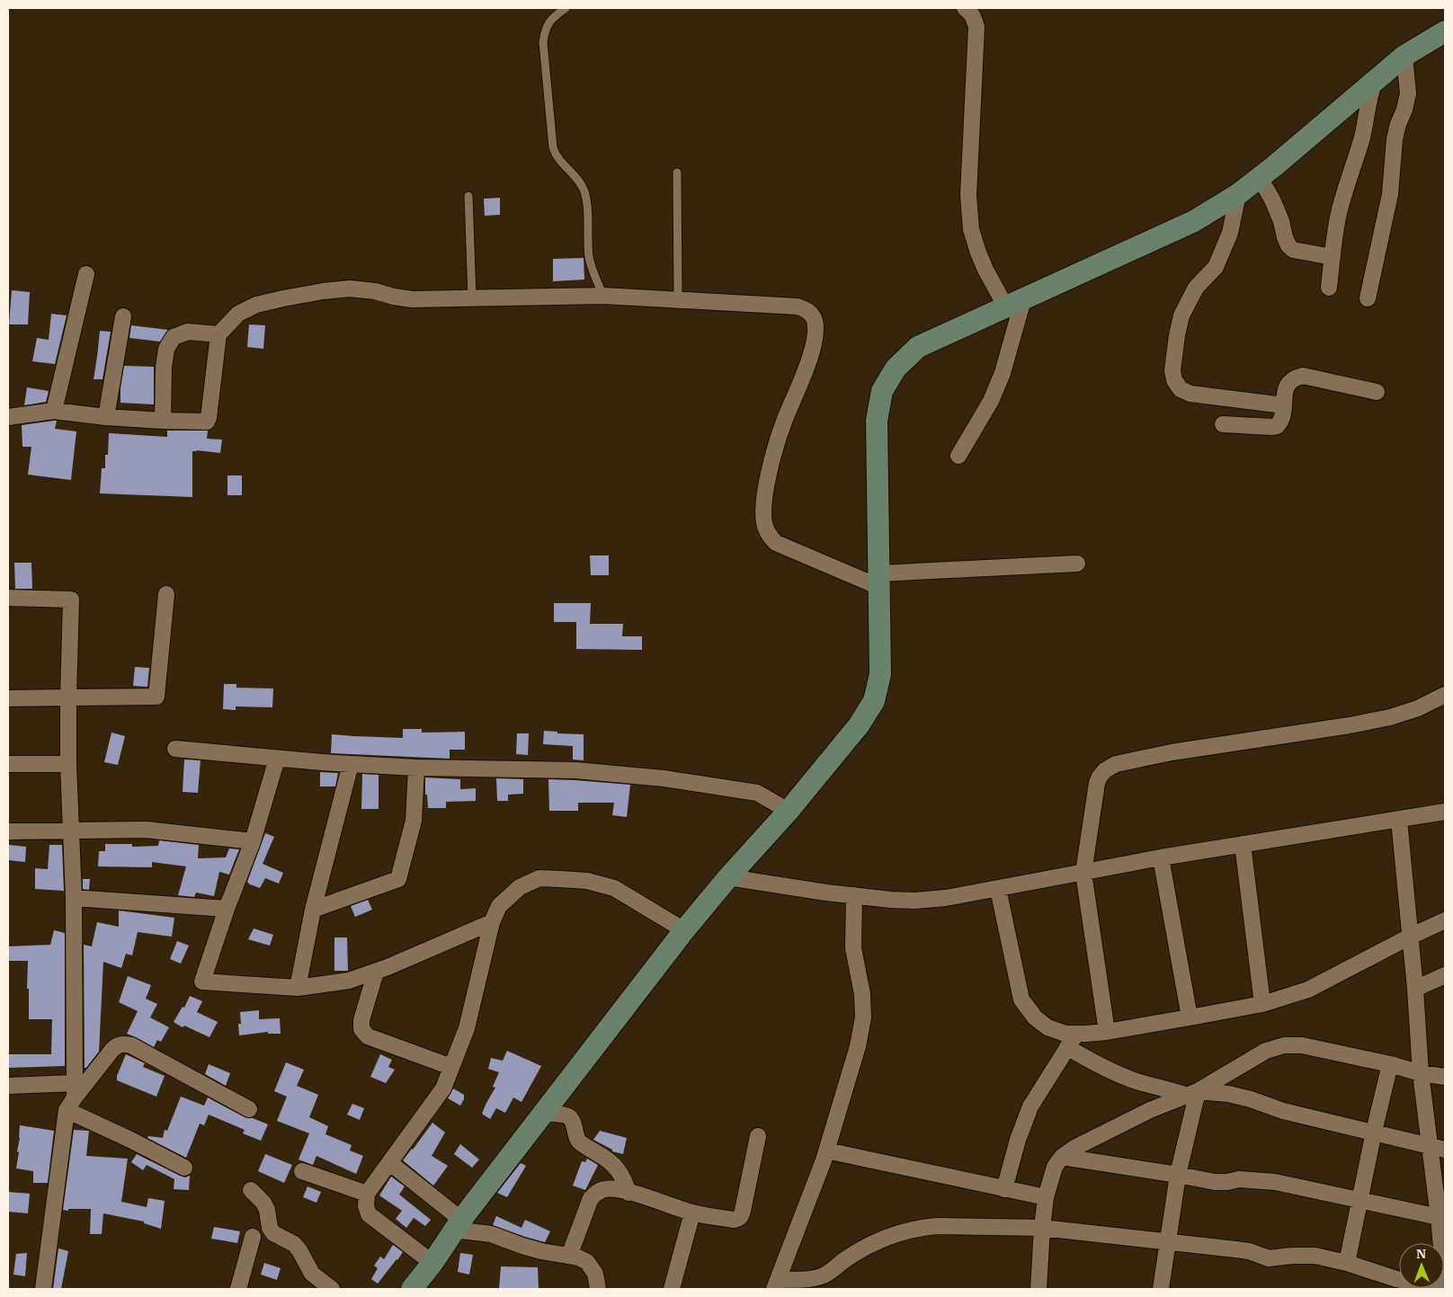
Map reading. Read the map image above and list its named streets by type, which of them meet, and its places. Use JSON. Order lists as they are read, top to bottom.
{
  "north": "top"
}
